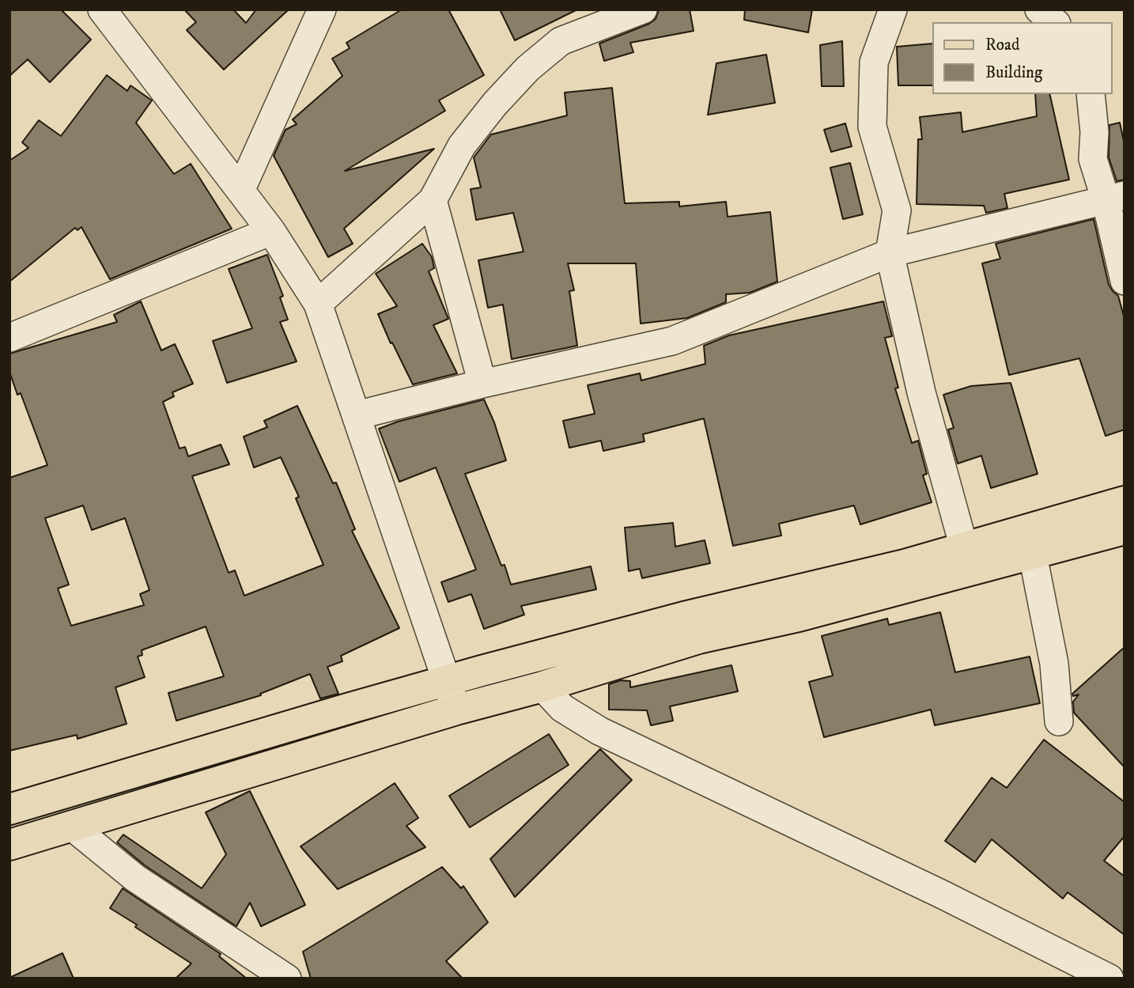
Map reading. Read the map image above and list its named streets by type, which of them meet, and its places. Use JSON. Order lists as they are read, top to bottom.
{
  "legend": ["Road", "Building"]
}
